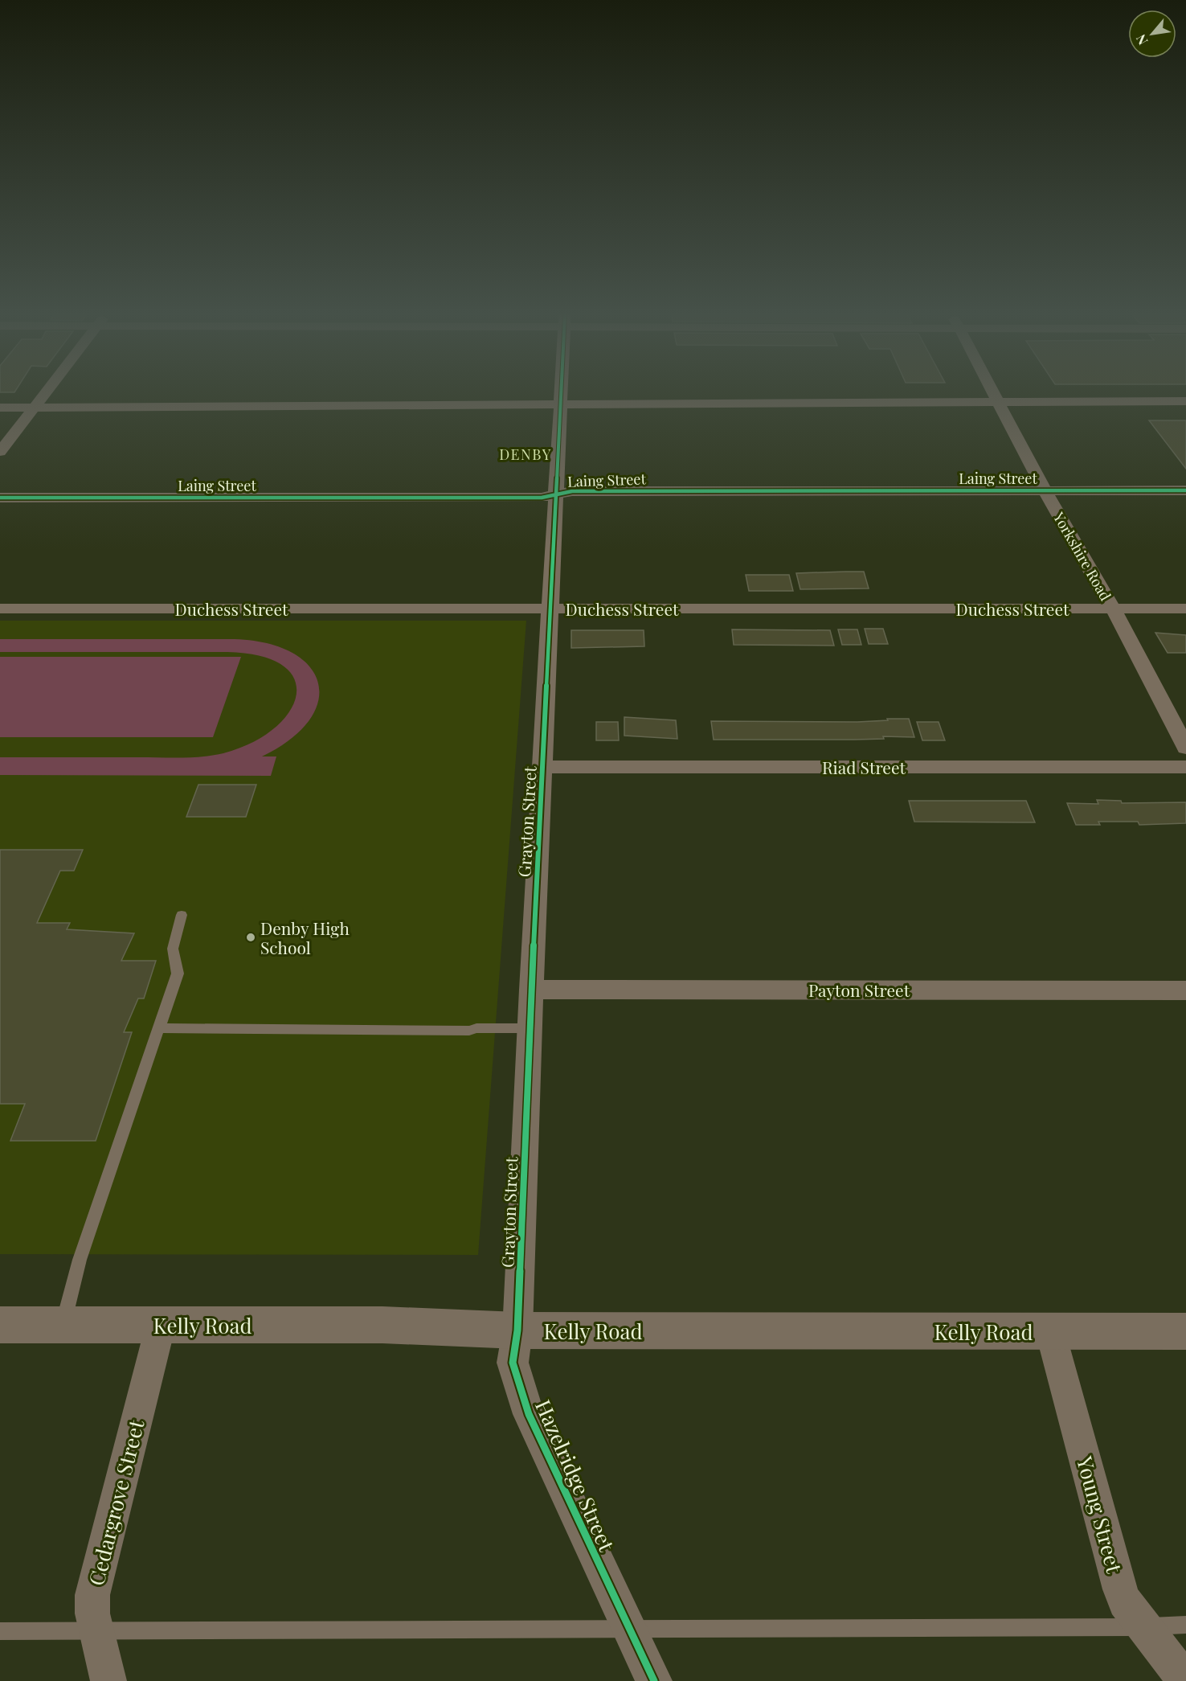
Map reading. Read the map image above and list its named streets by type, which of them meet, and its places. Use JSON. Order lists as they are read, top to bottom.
{
  "streets": {
    "street": [
      "Laing Street",
      "Yorkshire Road",
      "Duchess Street",
      "Riad Street",
      "Grayton Street",
      "Payton Street",
      "Kelly Road",
      "Hazelridge Street",
      "Cedargrove Street",
      "Young Street"
    ]
  },
  "crossings": [
    ["Laing Street", "Yorkshire Road"],
    ["Laing Street", "Grayton Street"],
    ["Yorkshire Road", "Duchess Street"],
    ["Duchess Street", "Grayton Street"],
    ["Riad Street", "Grayton Street"],
    ["Grayton Street", "Payton Street"],
    ["Grayton Street", "Kelly Road"],
    ["Grayton Street", "Hazelridge Street"],
    ["Kelly Road", "Hazelridge Street"],
    ["Kelly Road", "Cedargrove Street"],
    ["Kelly Road", "Young Street"]
  ],
  "districts": ["DENBY"],
  "places": ["Denby High School"],
  "north": "bottom left"
}
